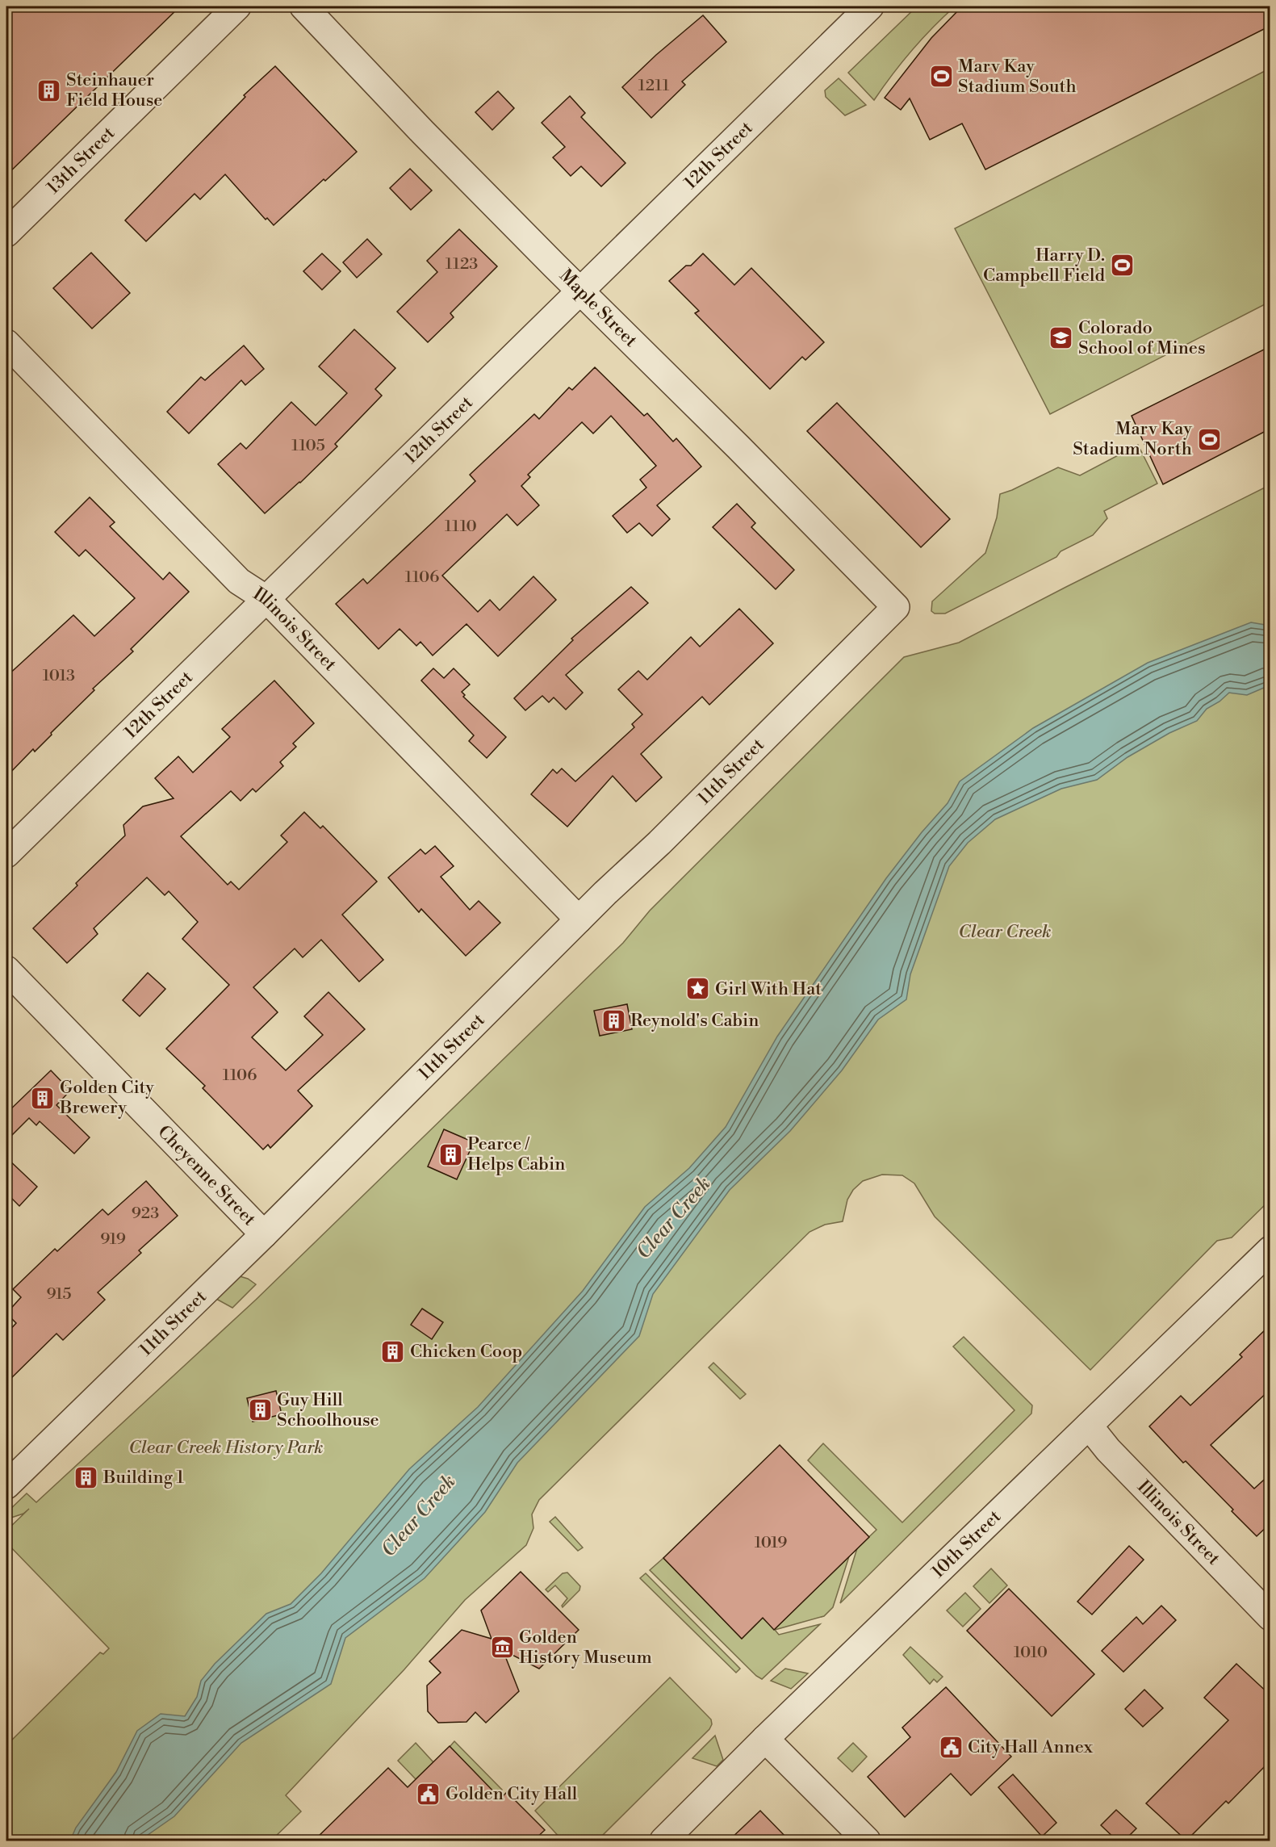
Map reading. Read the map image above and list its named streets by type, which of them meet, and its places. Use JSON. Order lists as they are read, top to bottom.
{
  "streets": {
    "street": [
      "12th Street",
      "13th Street",
      "Maple Street",
      "Illinois Street",
      "11th Street",
      "Cheyenne Street",
      "10th Street"
    ]
  },
  "crossings": [
    ["12th Street", "Maple Street"],
    ["12th Street", "Illinois Street"],
    ["Maple Street", "11th Street"],
    ["Illinois Street", "11th Street"],
    ["Illinois Street", "10th Street"],
    ["11th Street", "Cheyenne Street"]
  ],
  "water": ["Clear Creek"],
  "parks": ["Clear Creek", "Clear Creek History Park"],
  "places": {
    "sports": ["Marv Kay Stadium South", "Harry D. Campbell Field", "Marv Kay Stadium North"],
    "building": [
      "Steinhauer Field House",
      "Reynold's Cabin",
      "Golden City Brewery",
      "Pearce / Helps Cabin",
      "Chicken Coop",
      "Guy Hill Schoolhouse",
      "Building 1"
    ],
    "school or university": ["Colorado School of Mines"],
    "place": ["Girl With Hat"],
    "museum": ["Golden History Museum"],
    "public building": ["City Hall Annex", "Golden City Hall"]
  },
  "house_numbers": [
    "1211",
    "1123",
    "1105",
    "1110",
    "1106",
    "1013",
    "1106",
    "923",
    "919",
    "915",
    "1019",
    "1010"
  ]
}
